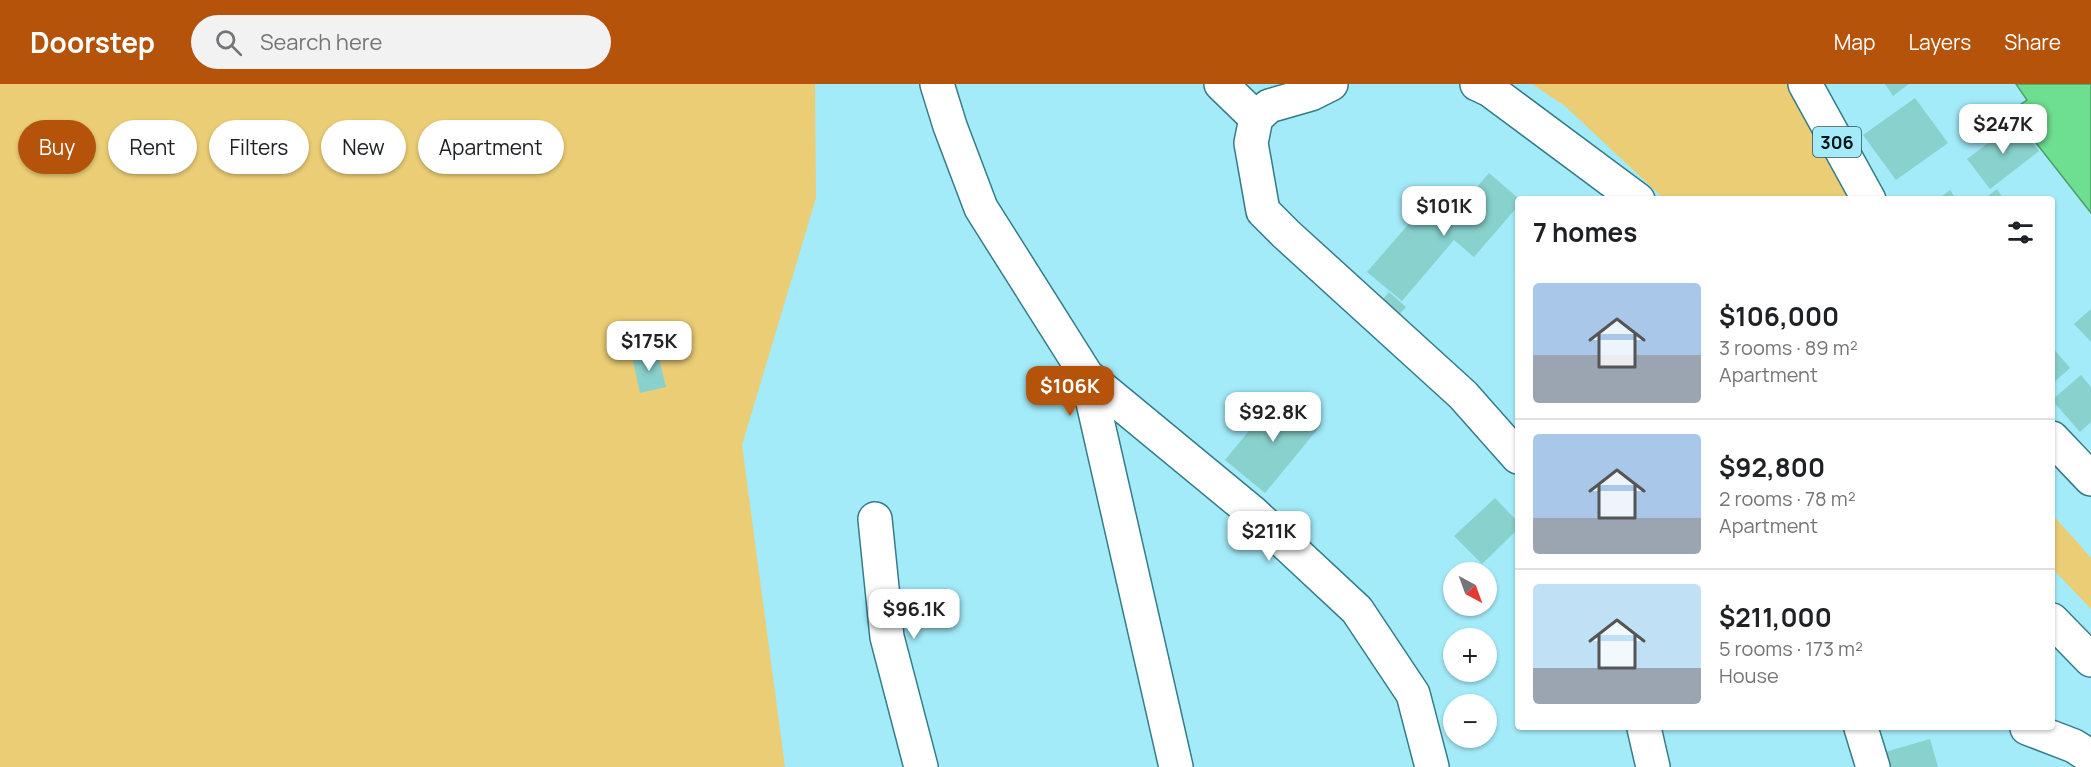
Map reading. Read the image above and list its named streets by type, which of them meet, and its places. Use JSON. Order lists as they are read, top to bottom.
{
  "streets": {
    "street": ["306"]
  },
  "north": "bottom right",
  "page": {
    "header": "Doorstep",
    "search": "Search here",
    "nav": ["Map", "Layers", "Share"],
    "price": [
      "$247K",
      "$101K",
      "$175K",
      "$106K",
      "$92.8K",
      "$211K",
      "$96.1K"
    ],
    "chip": [
      "Buy",
      "Rent",
      "Filters",
      "New",
      "Apartment"
    ],
    "heading": "7 homes",
    "list": [
      {
        "name": "$106,000",
        "note": "3 rooms · 89 m² · Apartment"
      },
      {
        "name": "$92,800",
        "note": "2 rooms · 78 m² · Apartment"
      },
      {
        "name": "$211,000",
        "note": "5 rooms · 173 m² · House"
      }
    ],
    "map_buttons": ["+", "−"]
  }
}
